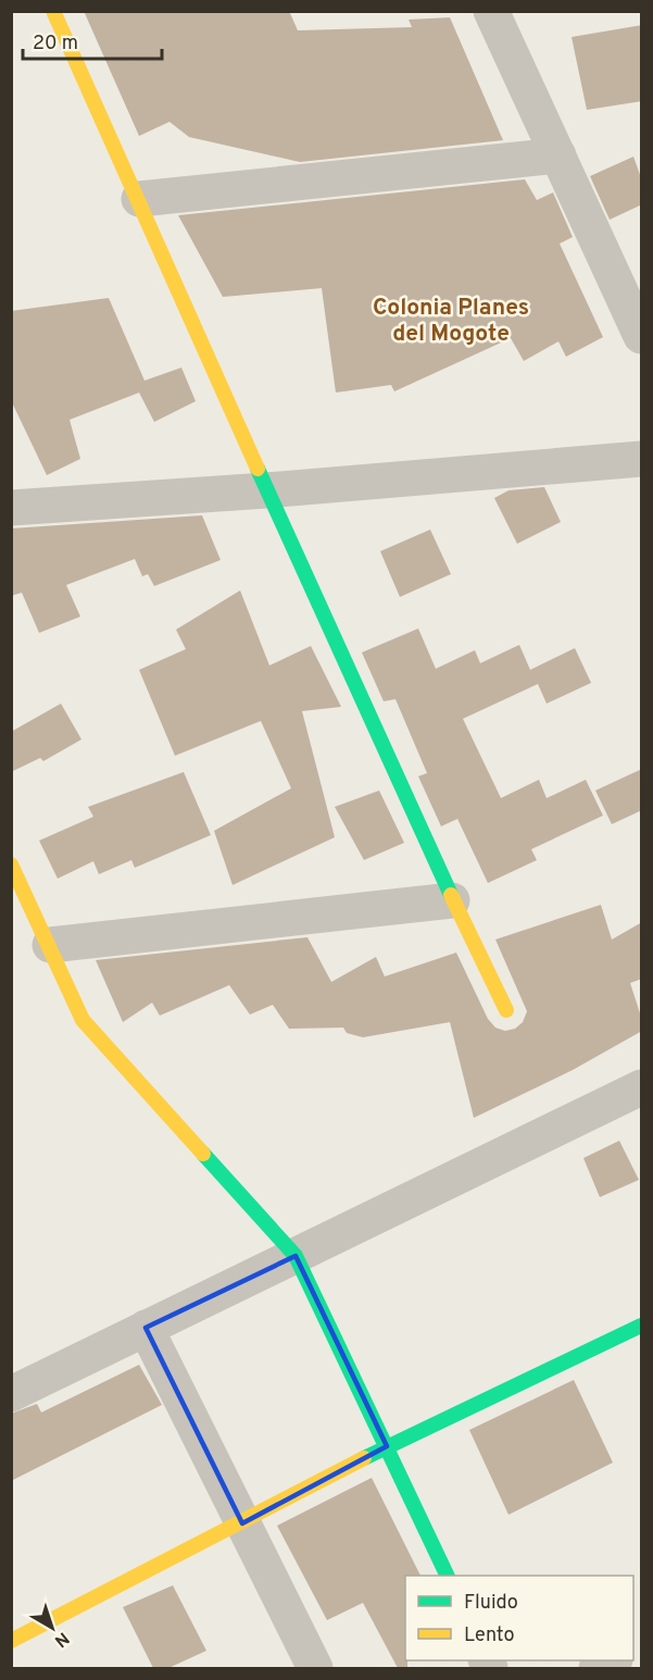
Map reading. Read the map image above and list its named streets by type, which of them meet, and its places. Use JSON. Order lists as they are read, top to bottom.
{
  "districts": ["Colonia Planes del Mogote"],
  "legend": ["Fluido", "Lento"],
  "scale_bar": "20 m",
  "north": "bottom right"
}
